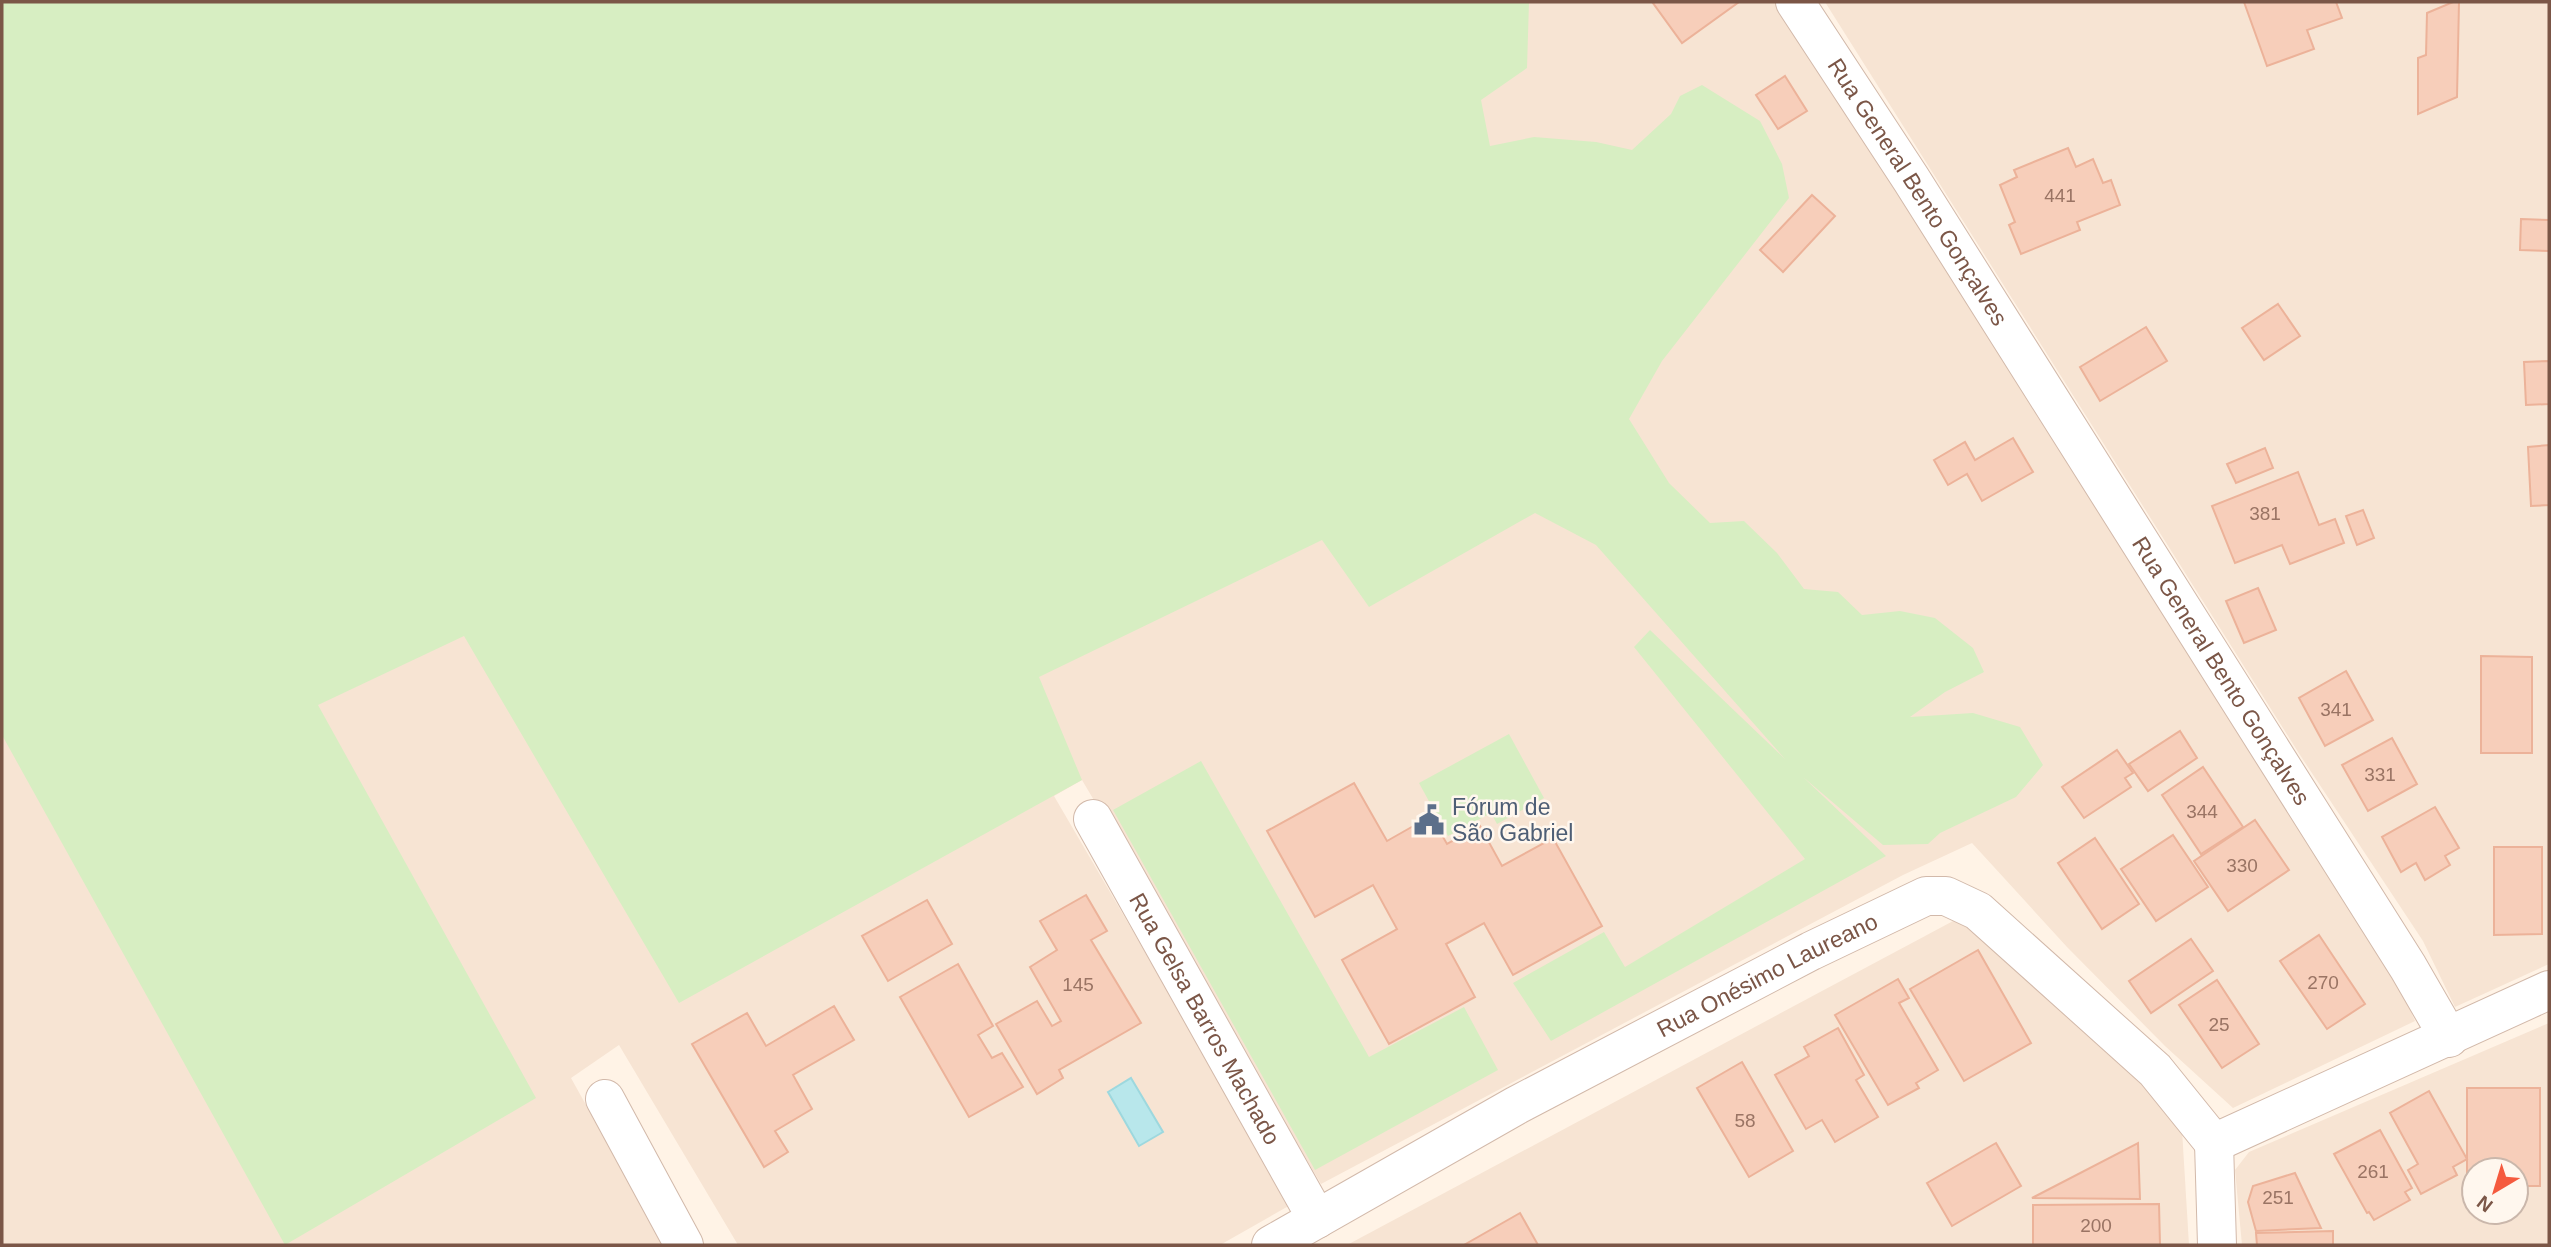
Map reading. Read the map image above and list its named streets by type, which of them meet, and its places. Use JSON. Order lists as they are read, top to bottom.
{
  "streets": {
    "street": ["Rua General Bento Gonçalves", "Rua Onésimo Laureano", "Rua Gelsa Barros Machado"]
  },
  "crossings": [
    ["Rua Onésimo Laureano", "Rua Gelsa Barros Machado"]
  ],
  "places": {
    "public building": ["Fórum de São Gabriel"]
  },
  "house_numbers": [
    "441",
    "381",
    "341",
    "331",
    "344",
    "330",
    "270",
    "145",
    "25",
    "58",
    "261",
    "251",
    "200"
  ],
  "north": "bottom left"
}
